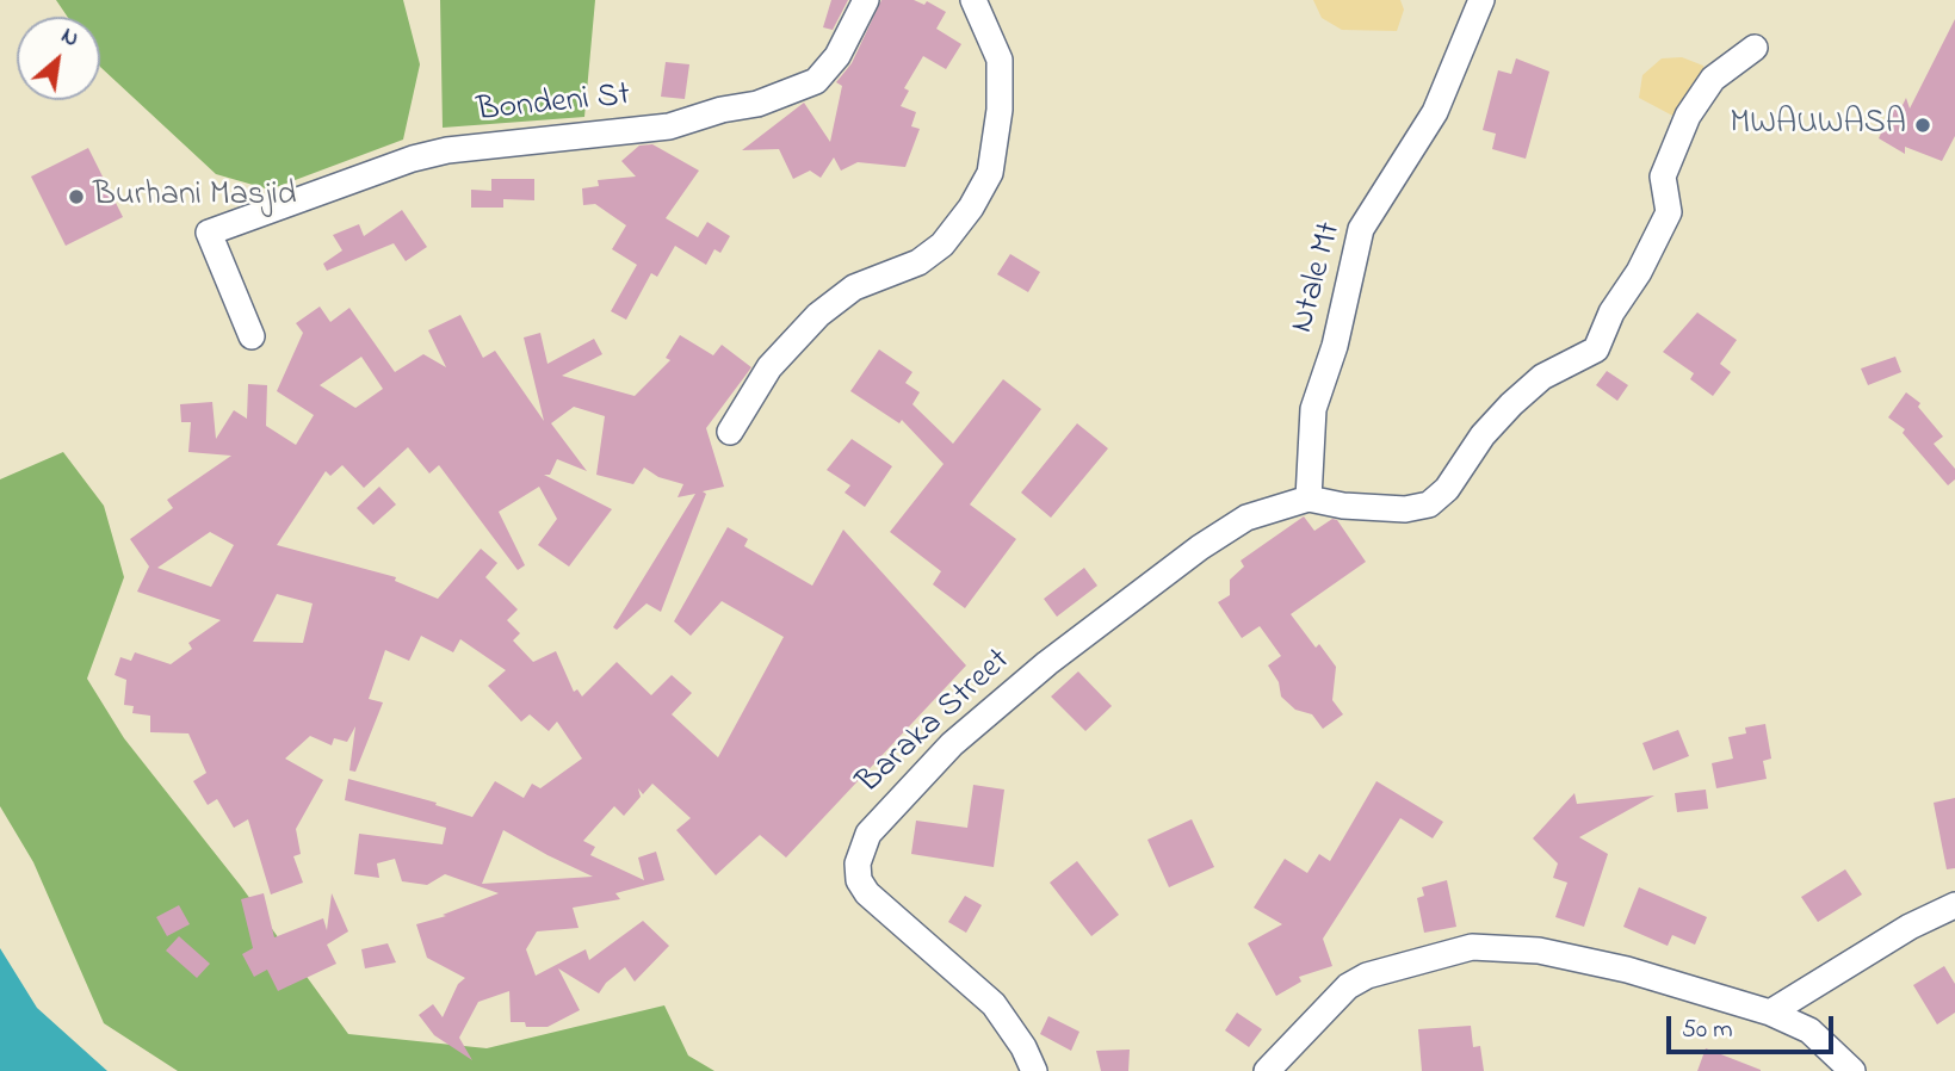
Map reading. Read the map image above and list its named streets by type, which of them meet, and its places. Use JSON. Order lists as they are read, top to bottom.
{
  "streets": {
    "street": ["Bondeni St", "Ntale Mt", "Baraka Street"]
  },
  "crossings": [
    ["Ntale Mt", "Baraka Street"]
  ],
  "places": ["MWAUWASA", "Burhani Masjid"],
  "scale_bar": "50 m",
  "north": "top right"
}
